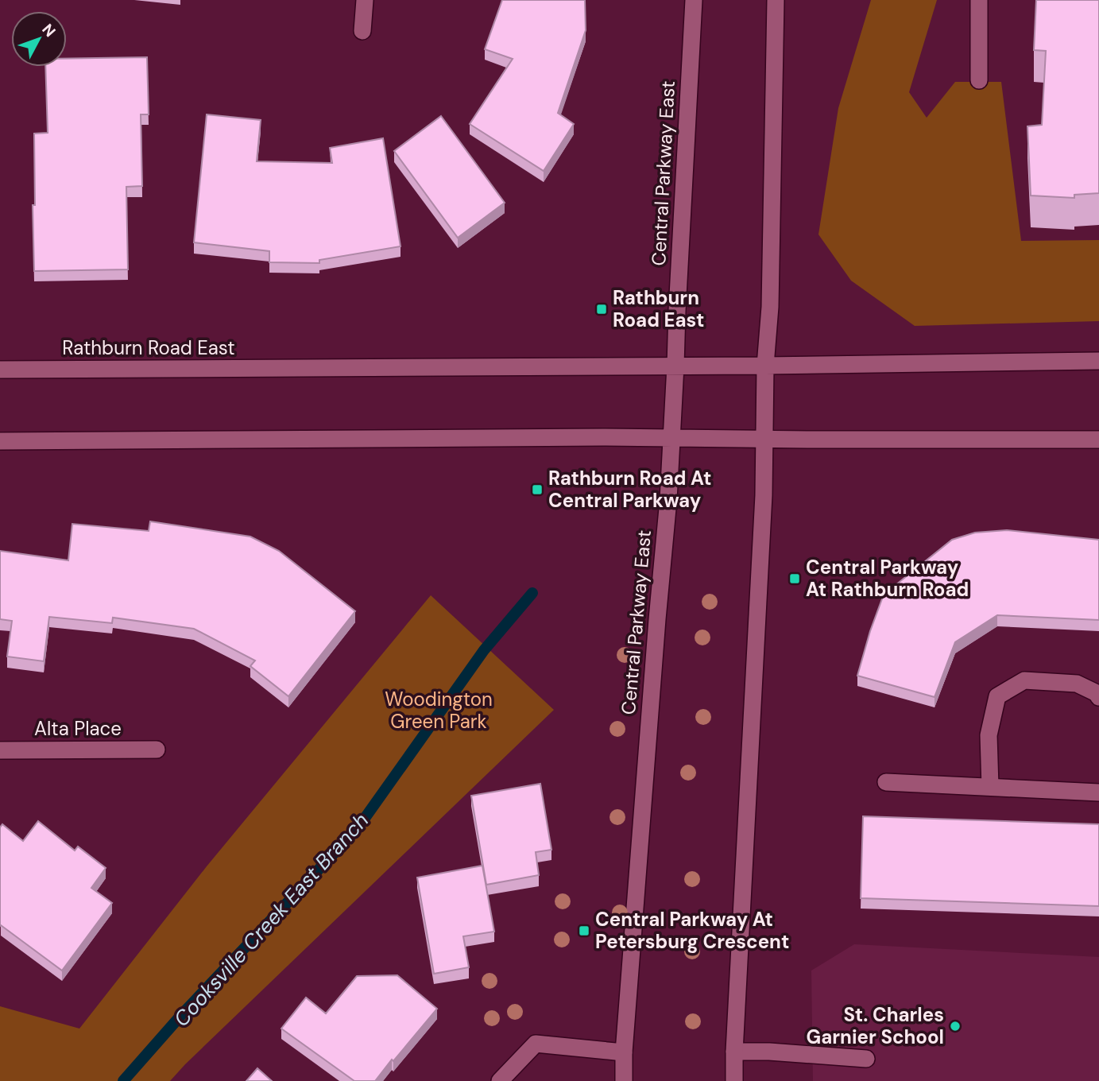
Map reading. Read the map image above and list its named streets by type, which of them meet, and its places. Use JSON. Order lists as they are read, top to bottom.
{
  "streets": {
    "street": ["Central Parkway East", "Rathburn Road East", "Alta Place"]
  },
  "crossings": [
    ["Central Parkway East", "Rathburn Road East"]
  ],
  "water": ["Cooksville Creek East Branch"],
  "parks": ["Woodington Green Park"],
  "places": {
    "transit": [
      "Rathburn Road East",
      "Rathburn Road At Central Parkway",
      "Central Parkway At Rathburn Road",
      "Central Parkway At Petersburg Crescent"
    ],
    "other": ["St. Charles Garnier School"]
  },
  "north": "top right"
}
